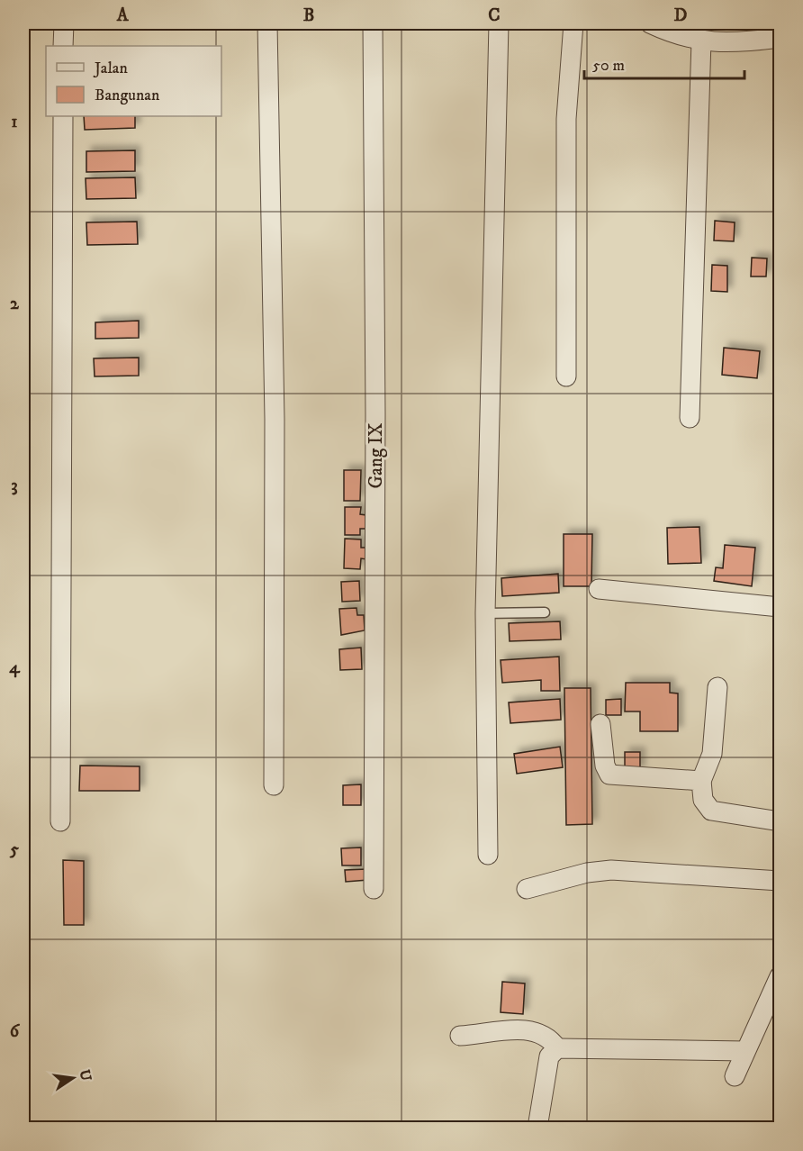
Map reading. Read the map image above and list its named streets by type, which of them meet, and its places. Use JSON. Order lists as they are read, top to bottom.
{
  "streets": {
    "street": ["Gang IX"]
  },
  "legend": ["Jalan", "Bangunan"],
  "scale_bar": "50 m",
  "north": "right",
  "grid": {
    "columns": [
      "A",
      "B",
      "C",
      "D"
    ],
    "rows": [
      "1",
      "2",
      "3",
      "4",
      "5",
      "6"
    ]
  }
}
